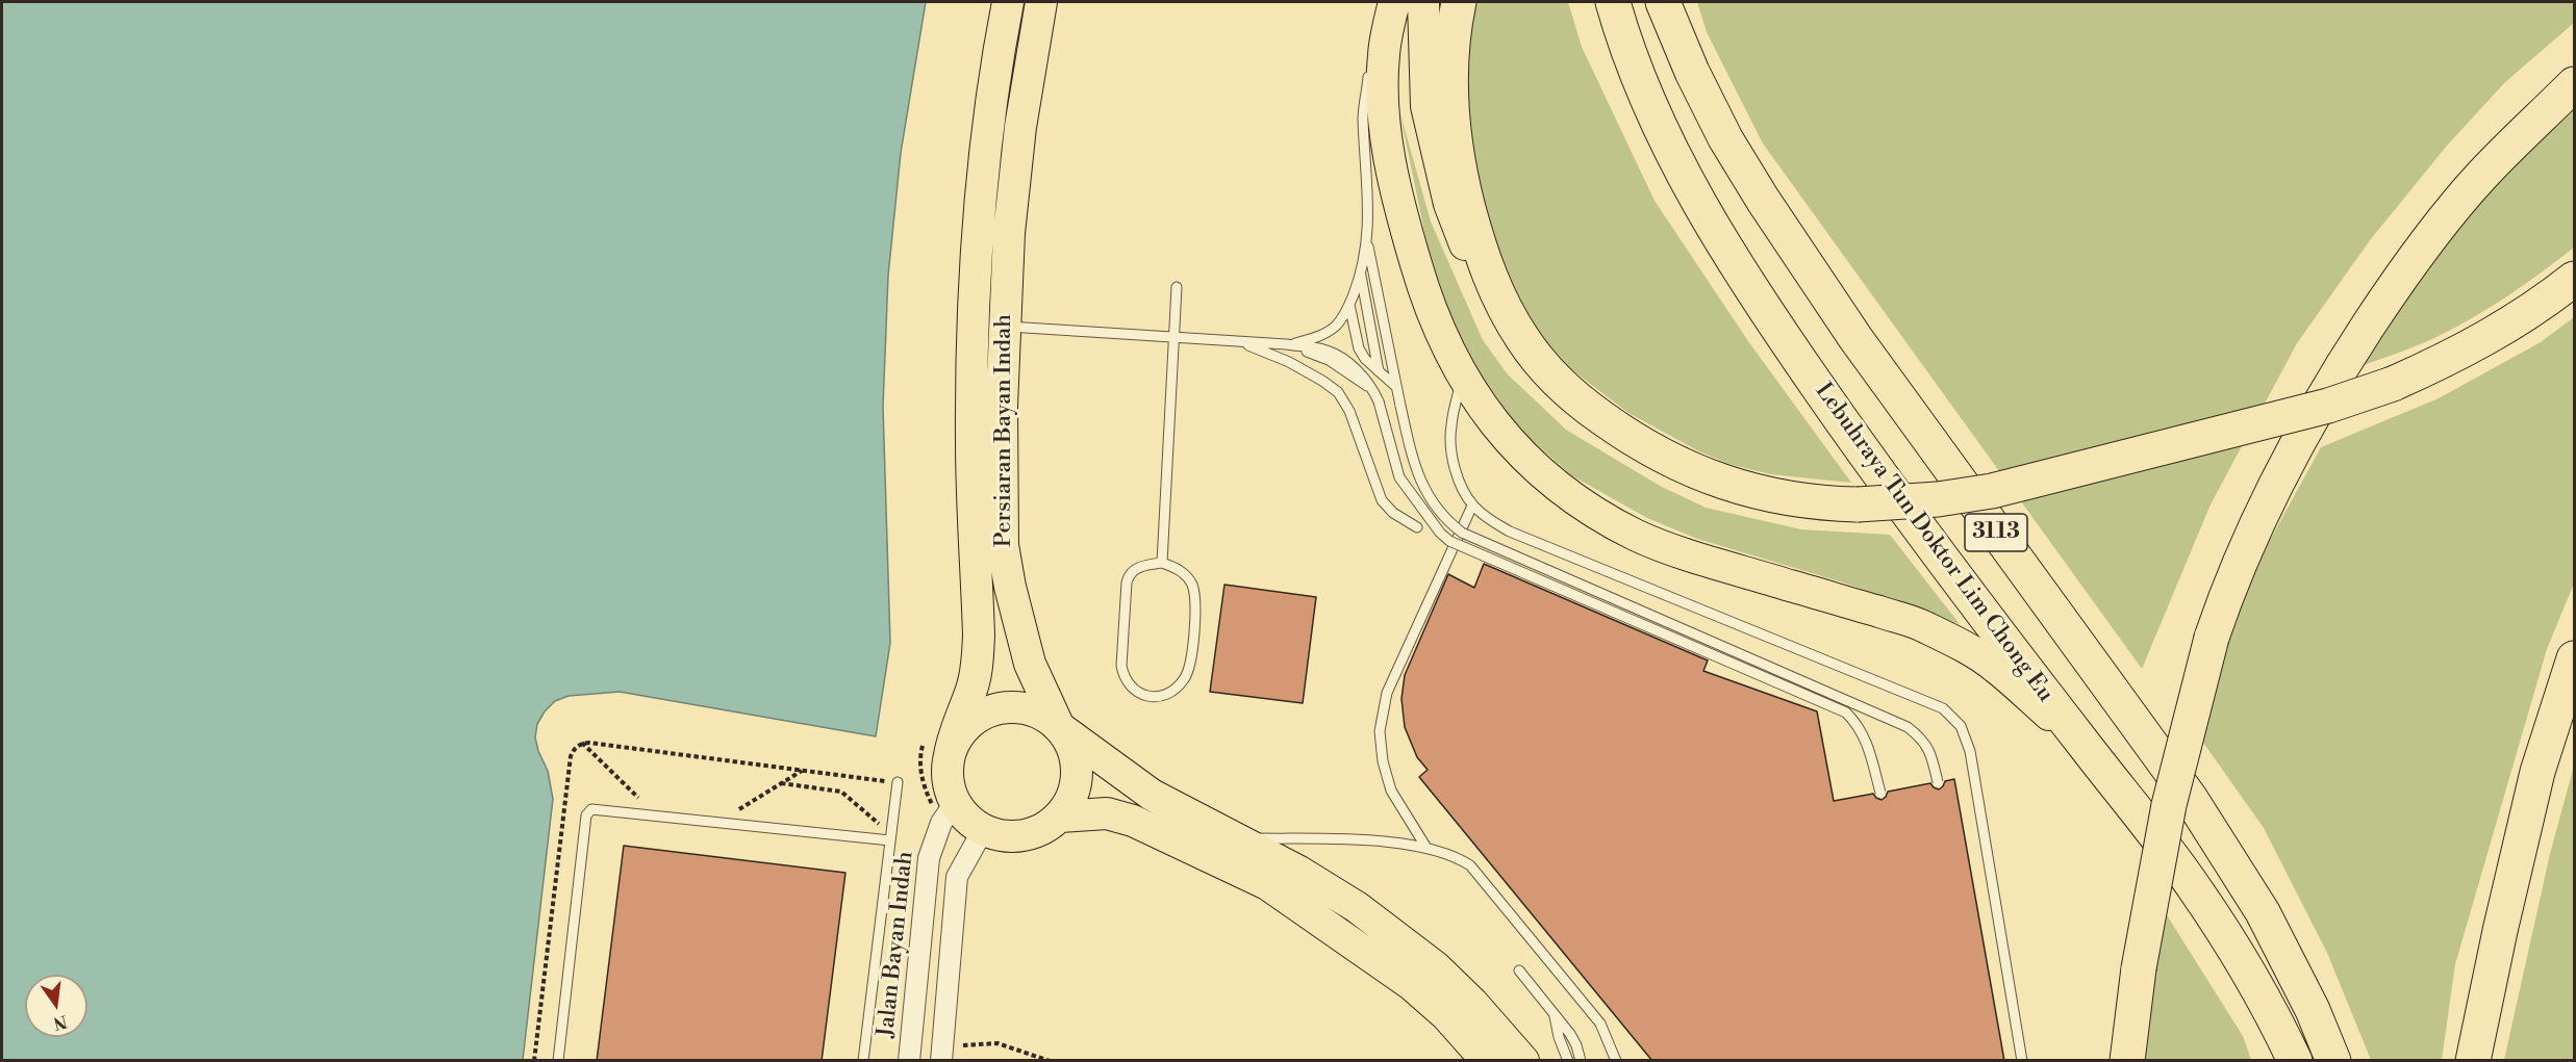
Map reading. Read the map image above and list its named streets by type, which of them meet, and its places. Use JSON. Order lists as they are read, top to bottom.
{
  "streets": {
    "highway": ["3113", "Lebuhraya Tun Doktor Lim Chong Eu"],
    "main road": ["Persiaran Bayan Indah"],
    "street": ["Jalan Bayan Indah"]
  },
  "crossings": [
    ["Persiaran Bayan Indah", "Jalan Bayan Indah"]
  ],
  "north": "bottom"
}
